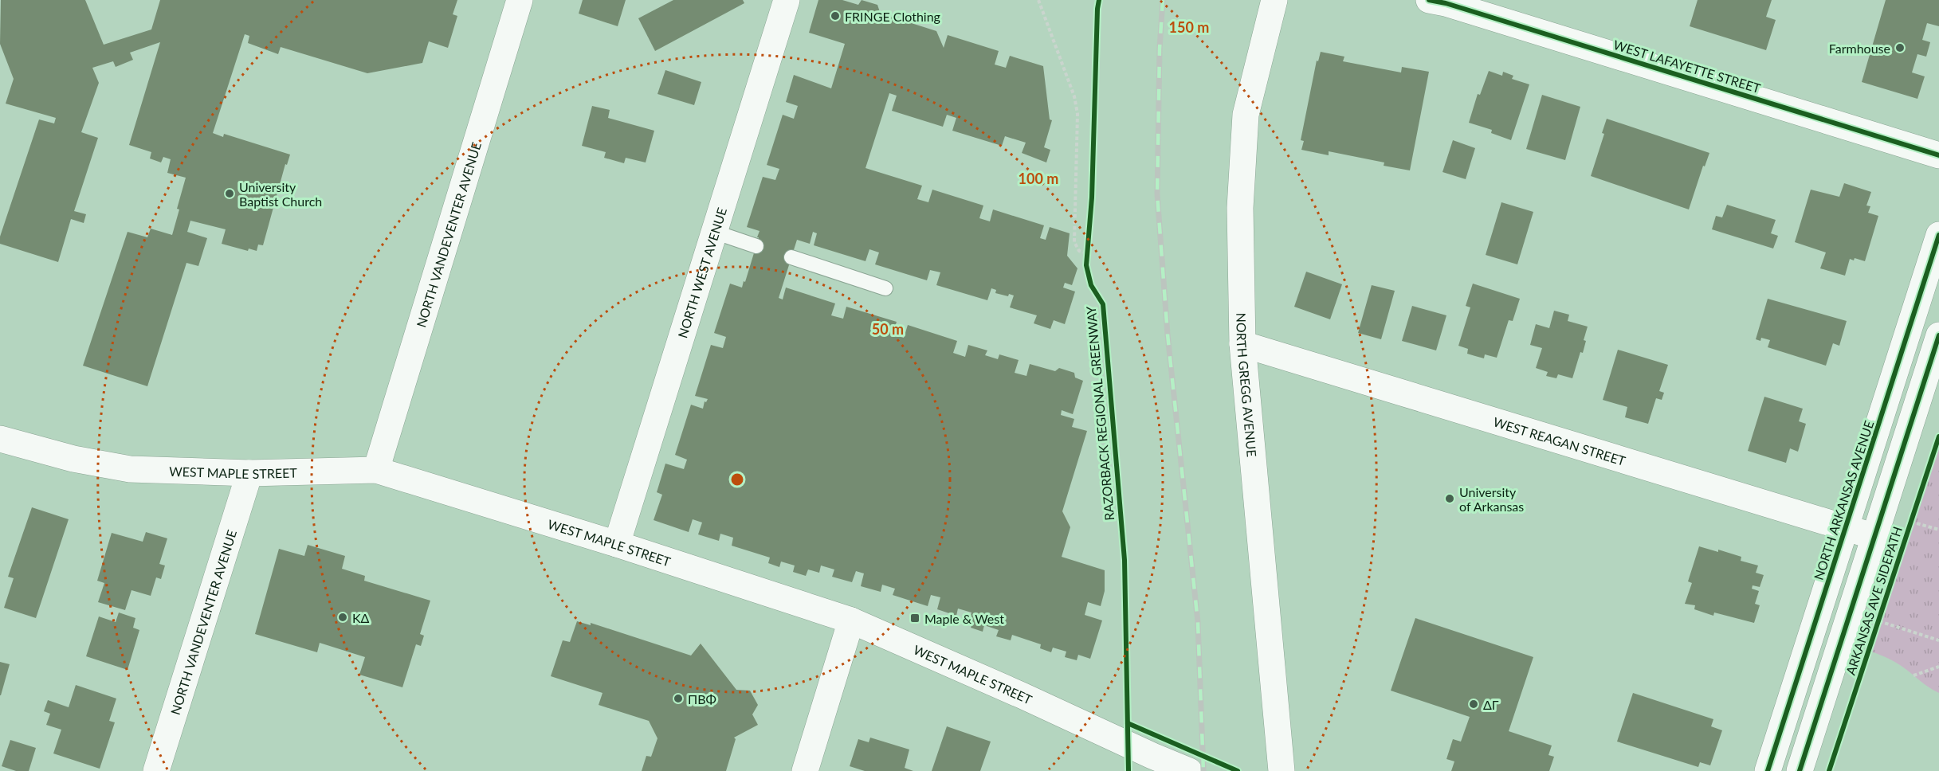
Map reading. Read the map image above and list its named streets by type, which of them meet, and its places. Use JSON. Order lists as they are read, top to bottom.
{
  "streets": {
    "street": [
      "WEST LAFAYETTE STREET",
      "NORTH VANDEVENTER AVENUE",
      "NORTH WEST AVENUE",
      "NORTH GREGG AVENUE",
      "WEST REAGAN STREET",
      "WEST MAPLE STREET",
      "NORTH ARKANSAS AVENUE"
    ],
    "cycle path": ["RAZORBACK REGIONAL GREENWAY", "ARKANSAS AVE SIDEPATH"]
  },
  "crossings": [
    ["NORTH VANDEVENTER AVENUE", "WEST MAPLE STREET"],
    ["NORTH WEST AVENUE", "WEST MAPLE STREET"],
    ["NORTH GREGG AVENUE", "WEST REAGAN STREET"],
    ["WEST REAGAN STREET", "NORTH ARKANSAS AVENUE"]
  ],
  "places": {
    "other": [
      "FRINGE Clothing",
      "Farmhouse",
      "University Baptist Church",
      "University of Arkansas",
      "ΚΔ",
      "ΠΒΦ",
      "ΔΓ"
    ],
    "transit": ["Maple & West"]
  },
  "rings": ["150 m", "100 m", "50 m"]
}
